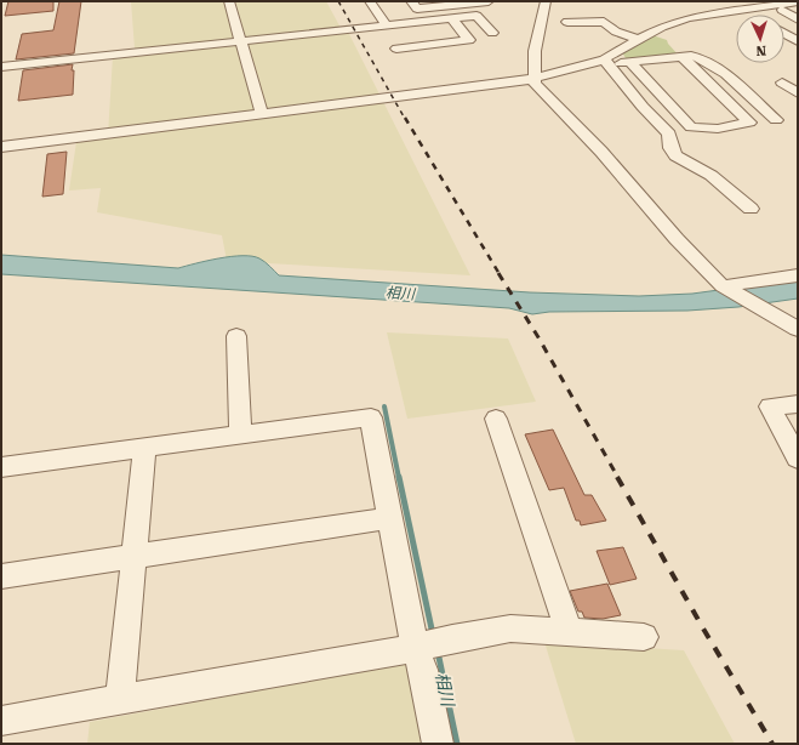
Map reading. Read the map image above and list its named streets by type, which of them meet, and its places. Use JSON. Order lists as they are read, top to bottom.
{
  "water": ["相川"],
  "north": "bottom"
}
